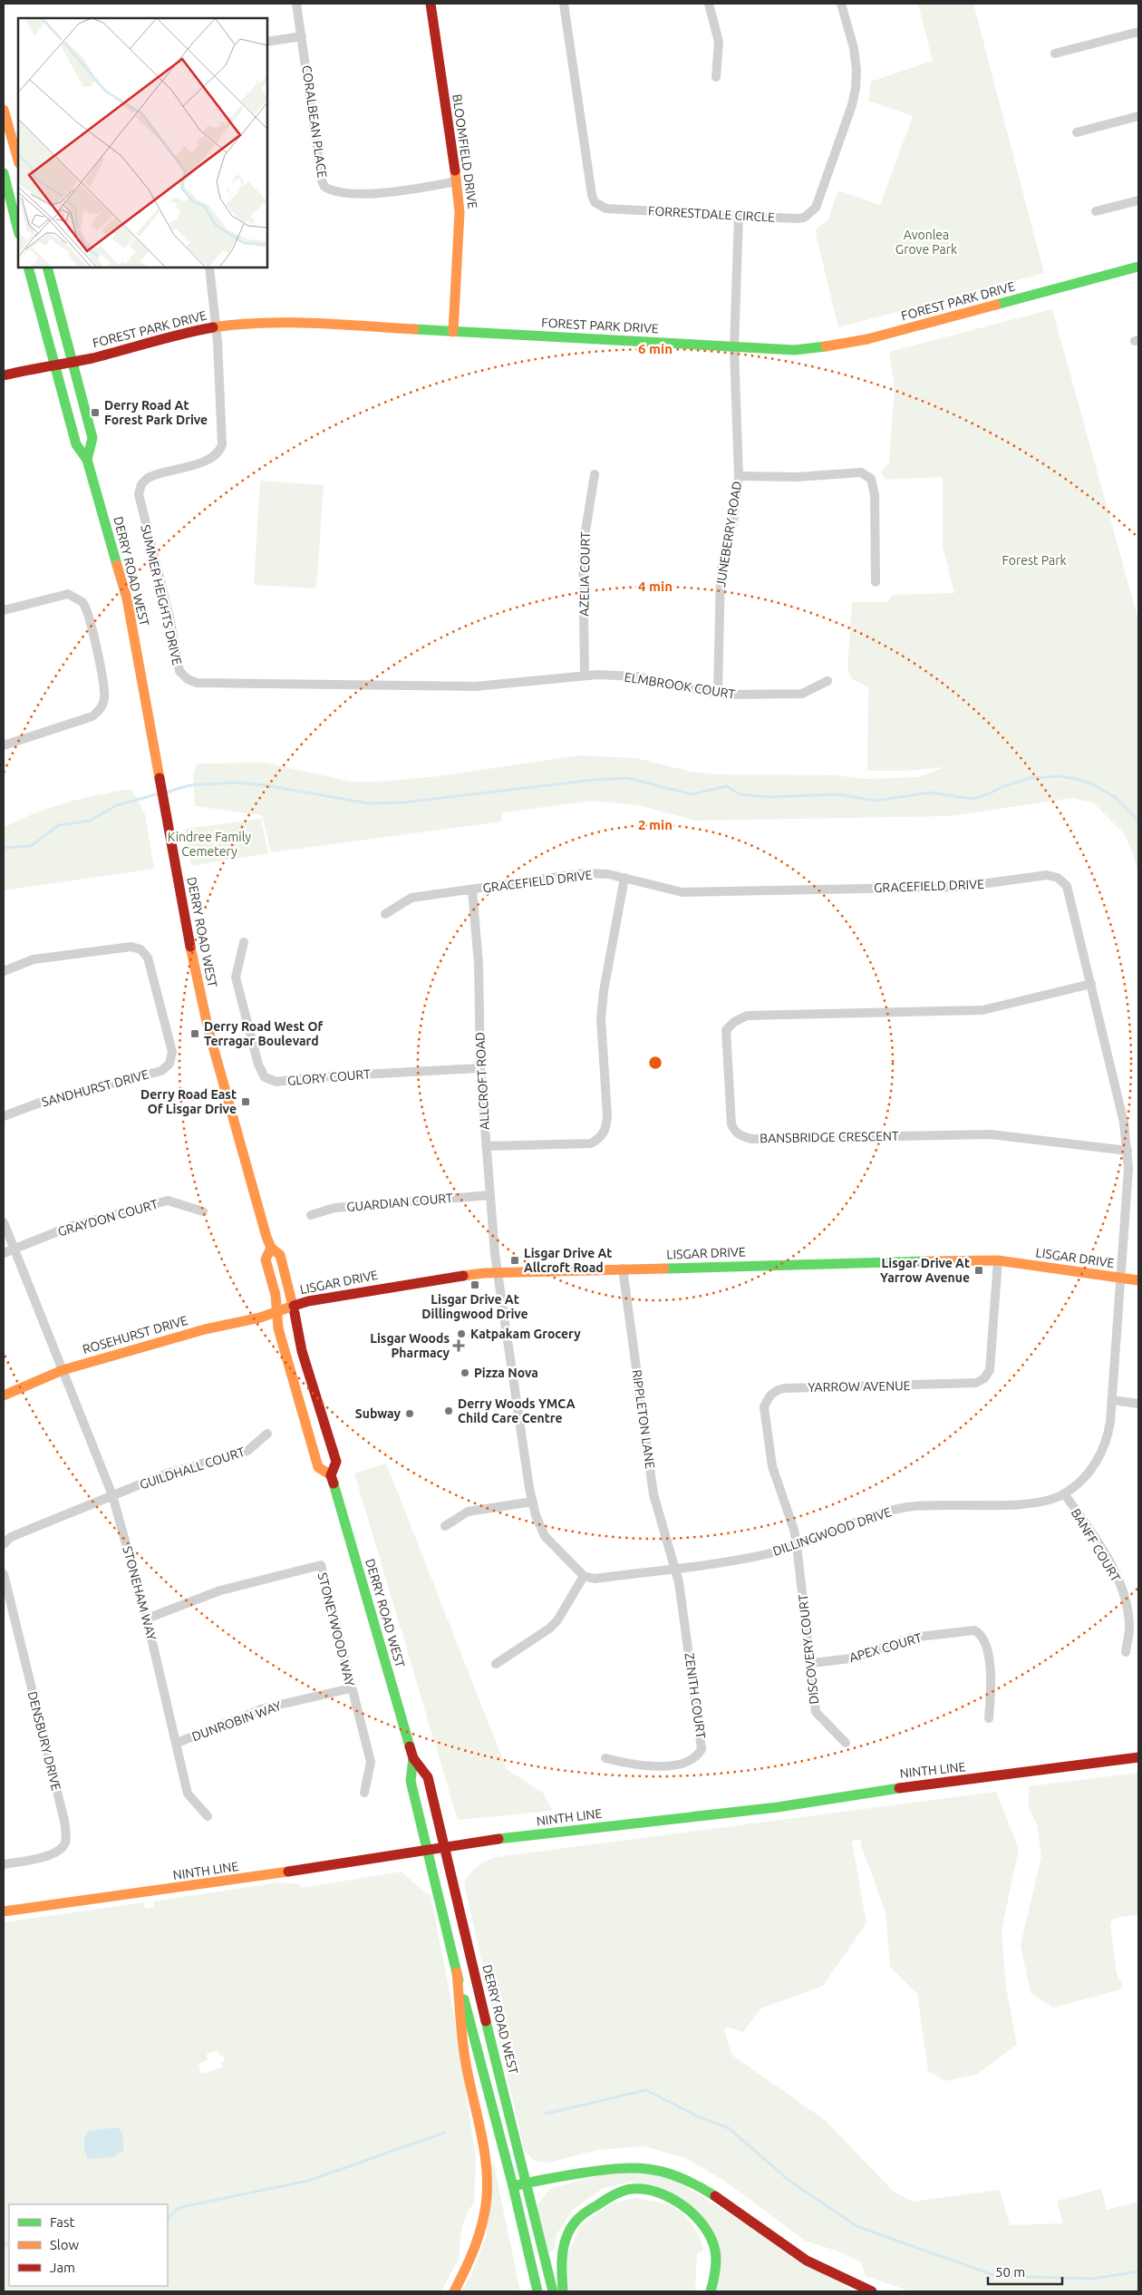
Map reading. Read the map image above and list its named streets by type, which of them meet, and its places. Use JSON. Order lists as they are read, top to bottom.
{
  "streets": {
    "main road": [
      "BLOOMFIELD DRIVE",
      "FOREST PARK DRIVE",
      "DERRY ROAD WEST",
      "LISGAR DRIVE",
      "ROSEHURST DRIVE",
      "NINTH LINE"
    ],
    "street": [
      "CORALBEAN PLACE",
      "FORRESTDALE CIRCLE",
      "JUNEBERRY ROAD",
      "AZELIA COURT",
      "SUMMER HEIGHTS DRIVE",
      "ELMBROOK COURT",
      "GRACEFIELD DRIVE",
      "GLORY COURT",
      "ALLCROFT ROAD",
      "SANDHURST DRIVE",
      "BANSBRIDGE CRESCENT",
      "GUARDIAN COURT",
      "GRAYDON COURT",
      "YARROW AVENUE",
      "RIPPLETON LANE",
      "GUILDHALL COURT",
      "DILLINGWOOD DRIVE",
      "BANFF COURT",
      "STONEHAM WAY",
      "STONEYWOOD WAY",
      "APEX COURT",
      "DISCOVERY COURT",
      "ZENITH COURT",
      "DUNROBIN WAY",
      "DENSBURY DRIVE"
    ]
  },
  "crossings": [
    ["CORALBEAN PLACE", "BLOOMFIELD DRIVE"],
    ["BLOOMFIELD DRIVE", "FOREST PARK DRIVE"],
    ["FORRESTDALE CIRCLE", "JUNEBERRY ROAD"],
    ["FOREST PARK DRIVE", "JUNEBERRY ROAD"],
    ["FOREST PARK DRIVE", "DERRY ROAD WEST"],
    ["FOREST PARK DRIVE", "SUMMER HEIGHTS DRIVE"],
    ["JUNEBERRY ROAD", "ELMBROOK COURT"],
    ["DERRY ROAD WEST", "LISGAR DRIVE"],
    ["DERRY ROAD WEST", "ROSEHURST DRIVE"],
    ["DERRY ROAD WEST", "NINTH LINE"],
    ["AZELIA COURT", "SUMMER HEIGHTS DRIVE"],
    ["AZELIA COURT", "ELMBROOK COURT"],
    ["SUMMER HEIGHTS DRIVE", "ELMBROOK COURT"],
    ["GRACEFIELD DRIVE", "ALLCROFT ROAD"],
    ["GRACEFIELD DRIVE", "BANSBRIDGE CRESCENT"],
    ["GRACEFIELD DRIVE", "LISGAR DRIVE"],
    ["GRACEFIELD DRIVE", "DILLINGWOOD DRIVE"],
    ["GLORY COURT", "ALLCROFT ROAD"],
    ["ALLCROFT ROAD", "GUARDIAN COURT"],
    ["ALLCROFT ROAD", "LISGAR DRIVE"],
    ["GRAYDON COURT", "STONEHAM WAY"],
    ["LISGAR DRIVE", "ROSEHURST DRIVE"],
    ["LISGAR DRIVE", "YARROW AVENUE"],
    ["LISGAR DRIVE", "RIPPLETON LANE"],
    ["LISGAR DRIVE", "DILLINGWOOD DRIVE"],
    ["ROSEHURST DRIVE", "STONEHAM WAY"],
    ["YARROW AVENUE", "DILLINGWOOD DRIVE"],
    ["YARROW AVENUE", "DISCOVERY COURT"],
    ["RIPPLETON LANE", "DILLINGWOOD DRIVE"],
    ["RIPPLETON LANE", "ZENITH COURT"],
    ["GUILDHALL COURT", "STONEHAM WAY"],
    ["DILLINGWOOD DRIVE", "BANFF COURT"],
    ["DILLINGWOOD DRIVE", "DISCOVERY COURT"],
    ["DILLINGWOOD DRIVE", "ZENITH COURT"],
    ["STONEHAM WAY", "STONEYWOOD WAY"],
    ["STONEHAM WAY", "DUNROBIN WAY"],
    ["STONEYWOOD WAY", "DUNROBIN WAY"],
    ["APEX COURT", "DISCOVERY COURT"]
  ],
  "parks": ["Avonlea Grove Park", "Forest Park", "Kindree Family Cemetery"],
  "places": {
    "transit": [
      "Derry Road At Forest Park Drive",
      "Derry Road West Of Terragar Boulevard",
      "Derry Road East Of Lisgar Drive",
      "Lisgar Drive At Allcroft Road",
      "Lisgar Drive At Yarrow Avenue",
      "Lisgar Drive At Dillingwood Drive"
    ],
    "other": [
      "Katpakam Grocery",
      "Pizza Nova",
      "Derry Woods YMCA Child Care Centre",
      "Subway"
    ],
    "health": ["Lisgar Woods Pharmacy"]
  },
  "legend": ["Fast", "Slow", "Jam"],
  "scale_bar": "50 m",
  "rings": ["6 min", "4 min", "2 min"]
}
